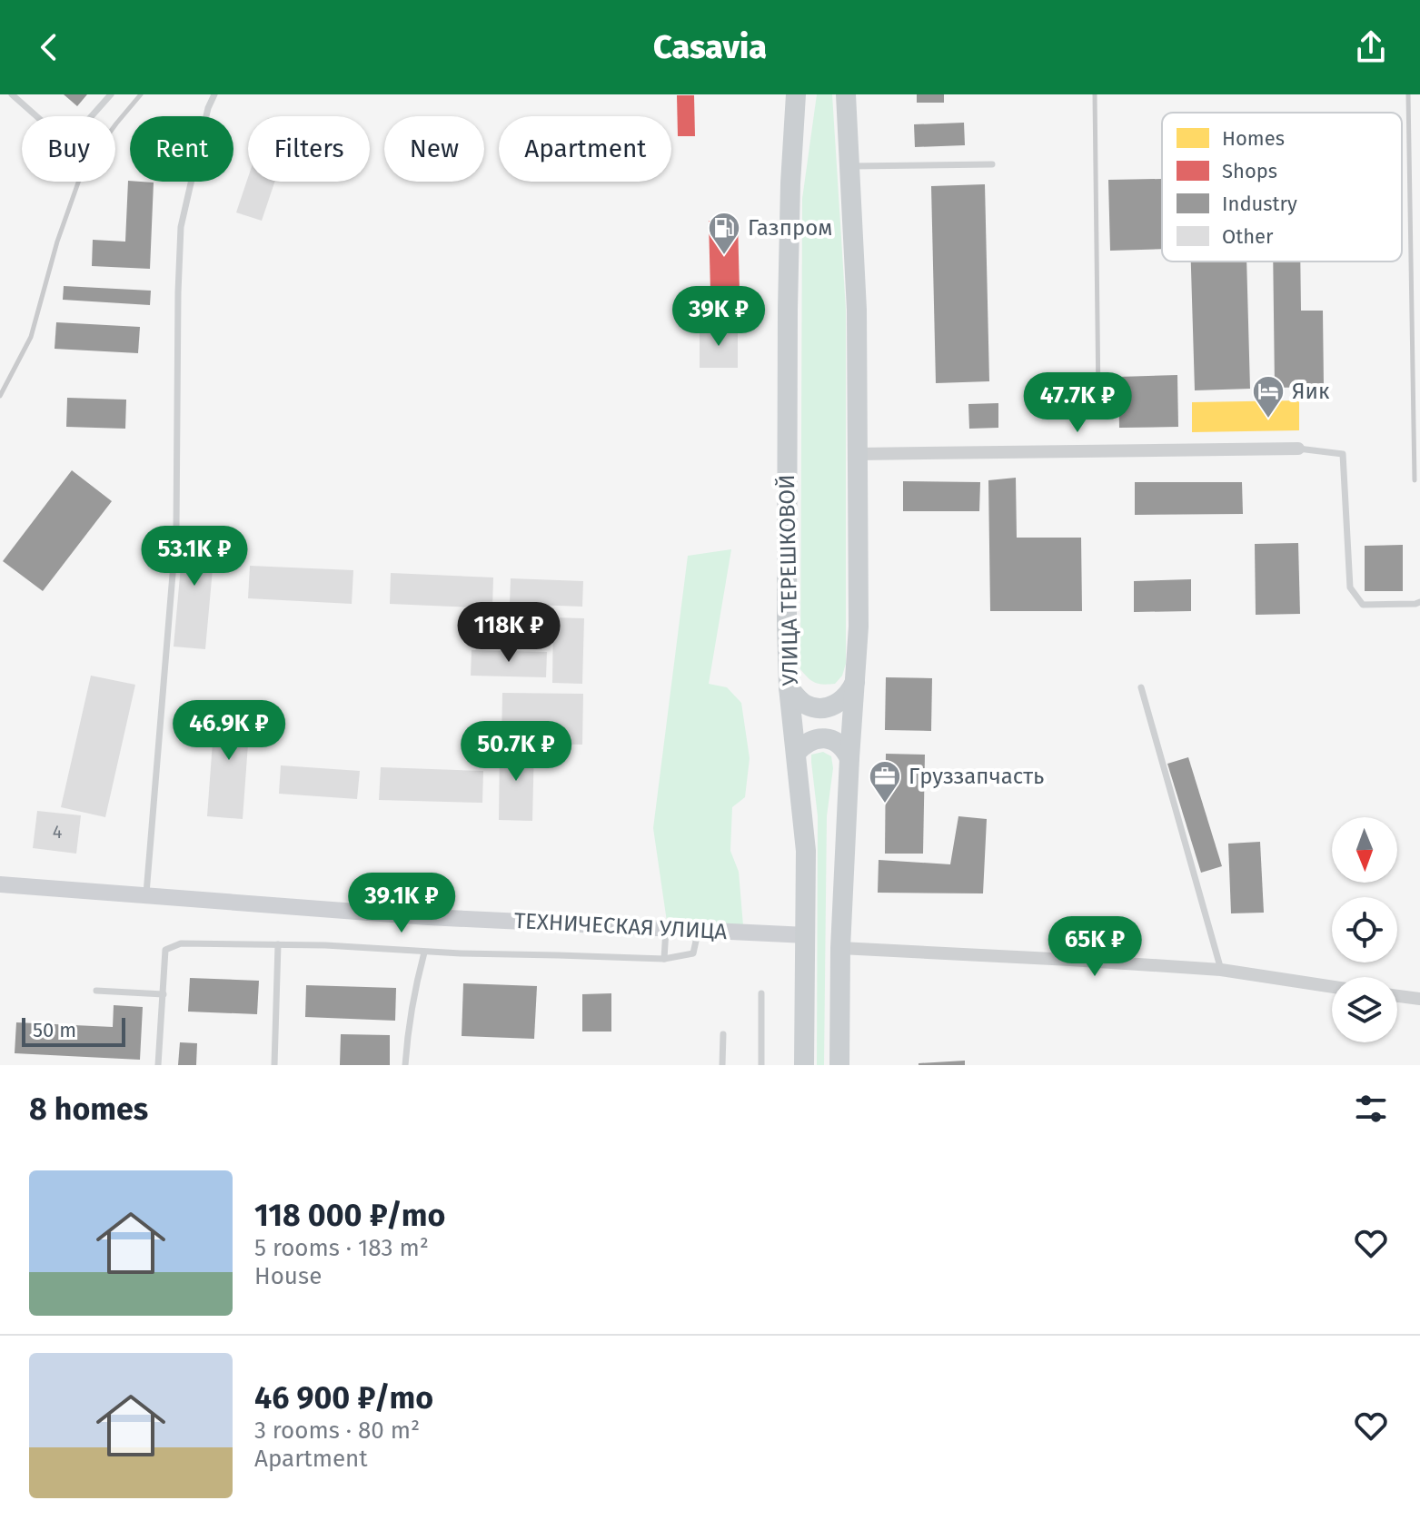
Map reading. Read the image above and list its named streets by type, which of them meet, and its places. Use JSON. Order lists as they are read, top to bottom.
{
  "streets": {
    "main road": ["УЛИЦА ТЕРЕШКОВОЙ"],
    "street": ["ТЕХНИЧЕСКАЯ УЛИЦА"]
  },
  "crossings": [
    ["УЛИЦА ТЕРЕШКОВОЙ", "ТЕХНИЧЕСКАЯ УЛИЦА"]
  ],
  "places": {
    "fuel station": ["Газпром"],
    "hotel": ["Яик"],
    "office": ["Груззапчасть"]
  },
  "house_numbers": ["4"],
  "legend": [
    "Homes",
    "Shops",
    "Industry",
    "Other"
  ],
  "scale_bar": "50 m",
  "north": "bottom",
  "page": {
    "header": "Casavia",
    "chip": [
      "Buy",
      "Rent",
      "Filters",
      "New",
      "Apartment"
    ],
    "price": [
      "39K ₽",
      "47.7K ₽",
      "53.1K ₽",
      "118K ₽",
      "46.9K ₽",
      "50.7K ₽",
      "39.1K ₽",
      "65K ₽"
    ],
    "scale": "50 m",
    "heading": "8 homes",
    "list": [
      {
        "name": "118 000 ₽/mo",
        "note": "5 rooms · 183 m² · House"
      },
      {
        "name": "46 900 ₽/mo",
        "note": "3 rooms · 80 m² · Apartment"
      }
    ]
  }
}
